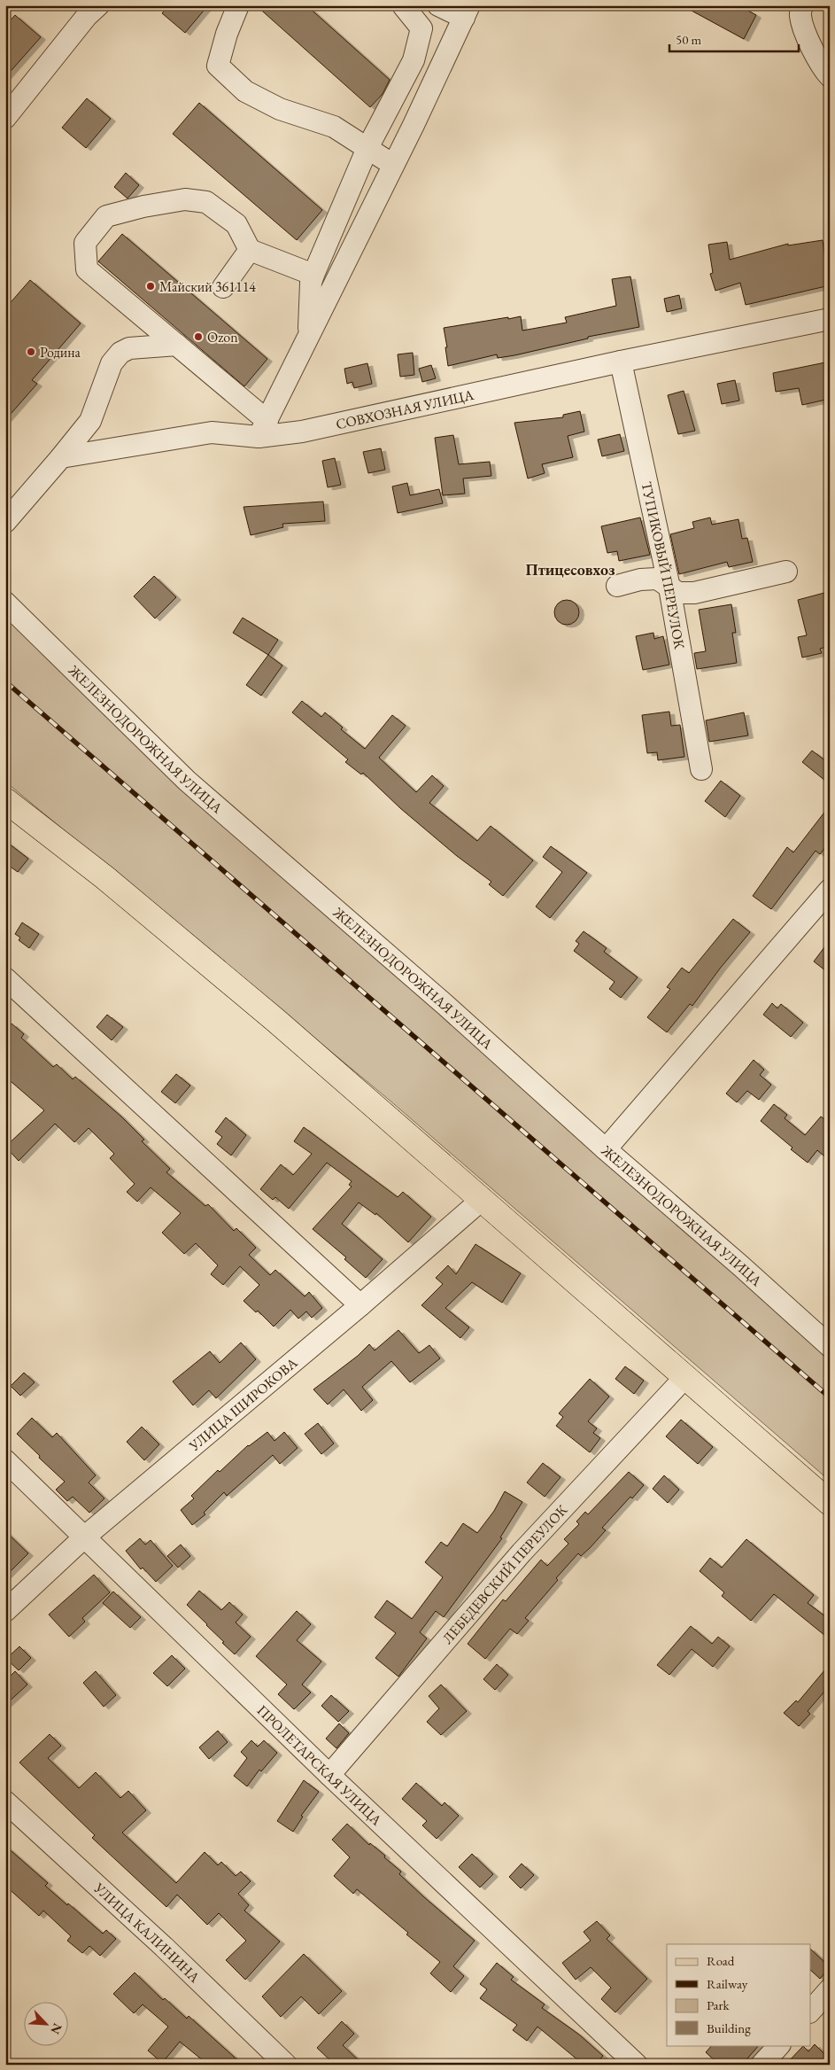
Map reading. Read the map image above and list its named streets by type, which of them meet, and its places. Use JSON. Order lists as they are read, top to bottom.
{
  "streets": {
    "street": [
      "СОВХОЗНАЯ УЛИЦА",
      "ТУПИКОВЫЙ ПЕРЕУЛОК",
      "ЖЕЛЕЗНОДОРОЖНАЯ УЛИЦА",
      "УЛИЦА ШИРОКОВА",
      "ЛЕБЕДЕВСКИЙ ПЕРЕУЛОК",
      "ПРОЛЕТАРСКАЯ УЛИЦА",
      "УЛИЦА КАЛИНИНА"
    ]
  },
  "crossings": [
    ["СОВХОЗНАЯ УЛИЦА", "ТУПИКОВЫЙ ПЕРЕУЛОК"],
    ["УЛИЦА ШИРОКОВА", "ПРОЛЕТАРСКАЯ УЛИЦА"],
    ["ЛЕБЕДЕВСКИЙ ПЕРЕУЛОК", "ПРОЛЕТАРСКАЯ УЛИЦА"]
  ],
  "districts": ["Птицесовхоз"],
  "places": ["Майский 361114", "Ozon", "Родина"],
  "legend": [
    "Road",
    "Railway",
    "Park",
    "Building"
  ],
  "scale_bar": "50 m",
  "north": "bottom right"
}
